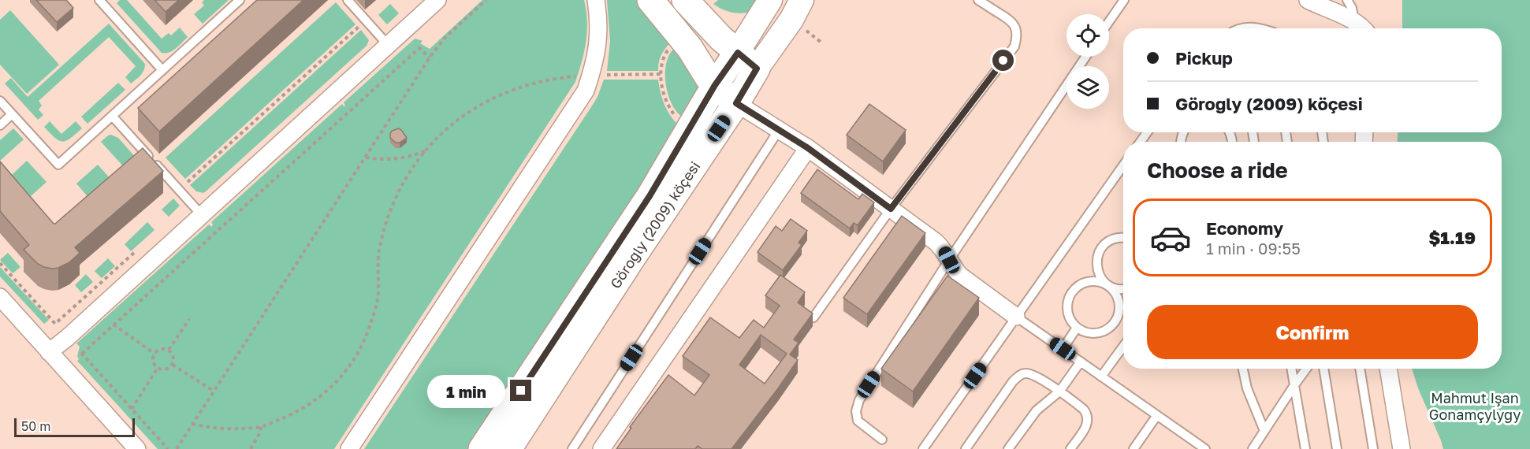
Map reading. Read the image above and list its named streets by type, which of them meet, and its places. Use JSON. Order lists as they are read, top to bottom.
{
  "streets": {
    "main road": ["Görogly (2009) köçesi"]
  },
  "parks": ["Mahmut Işan Gonamçylygy"],
  "scale_bar": "50 m",
  "page": {
    "banner": ["Pickup", "Görogly (2009) köçesi"],
    "heading": "Choose a ride",
    "list": [
      {
        "name": "Economy",
        "note": "1 min · 09:55",
        "value": "$1.19"
      }
    ],
    "buttons": "Confirm",
    "bubble": "1 min",
    "scale": "50 m"
  }
}
